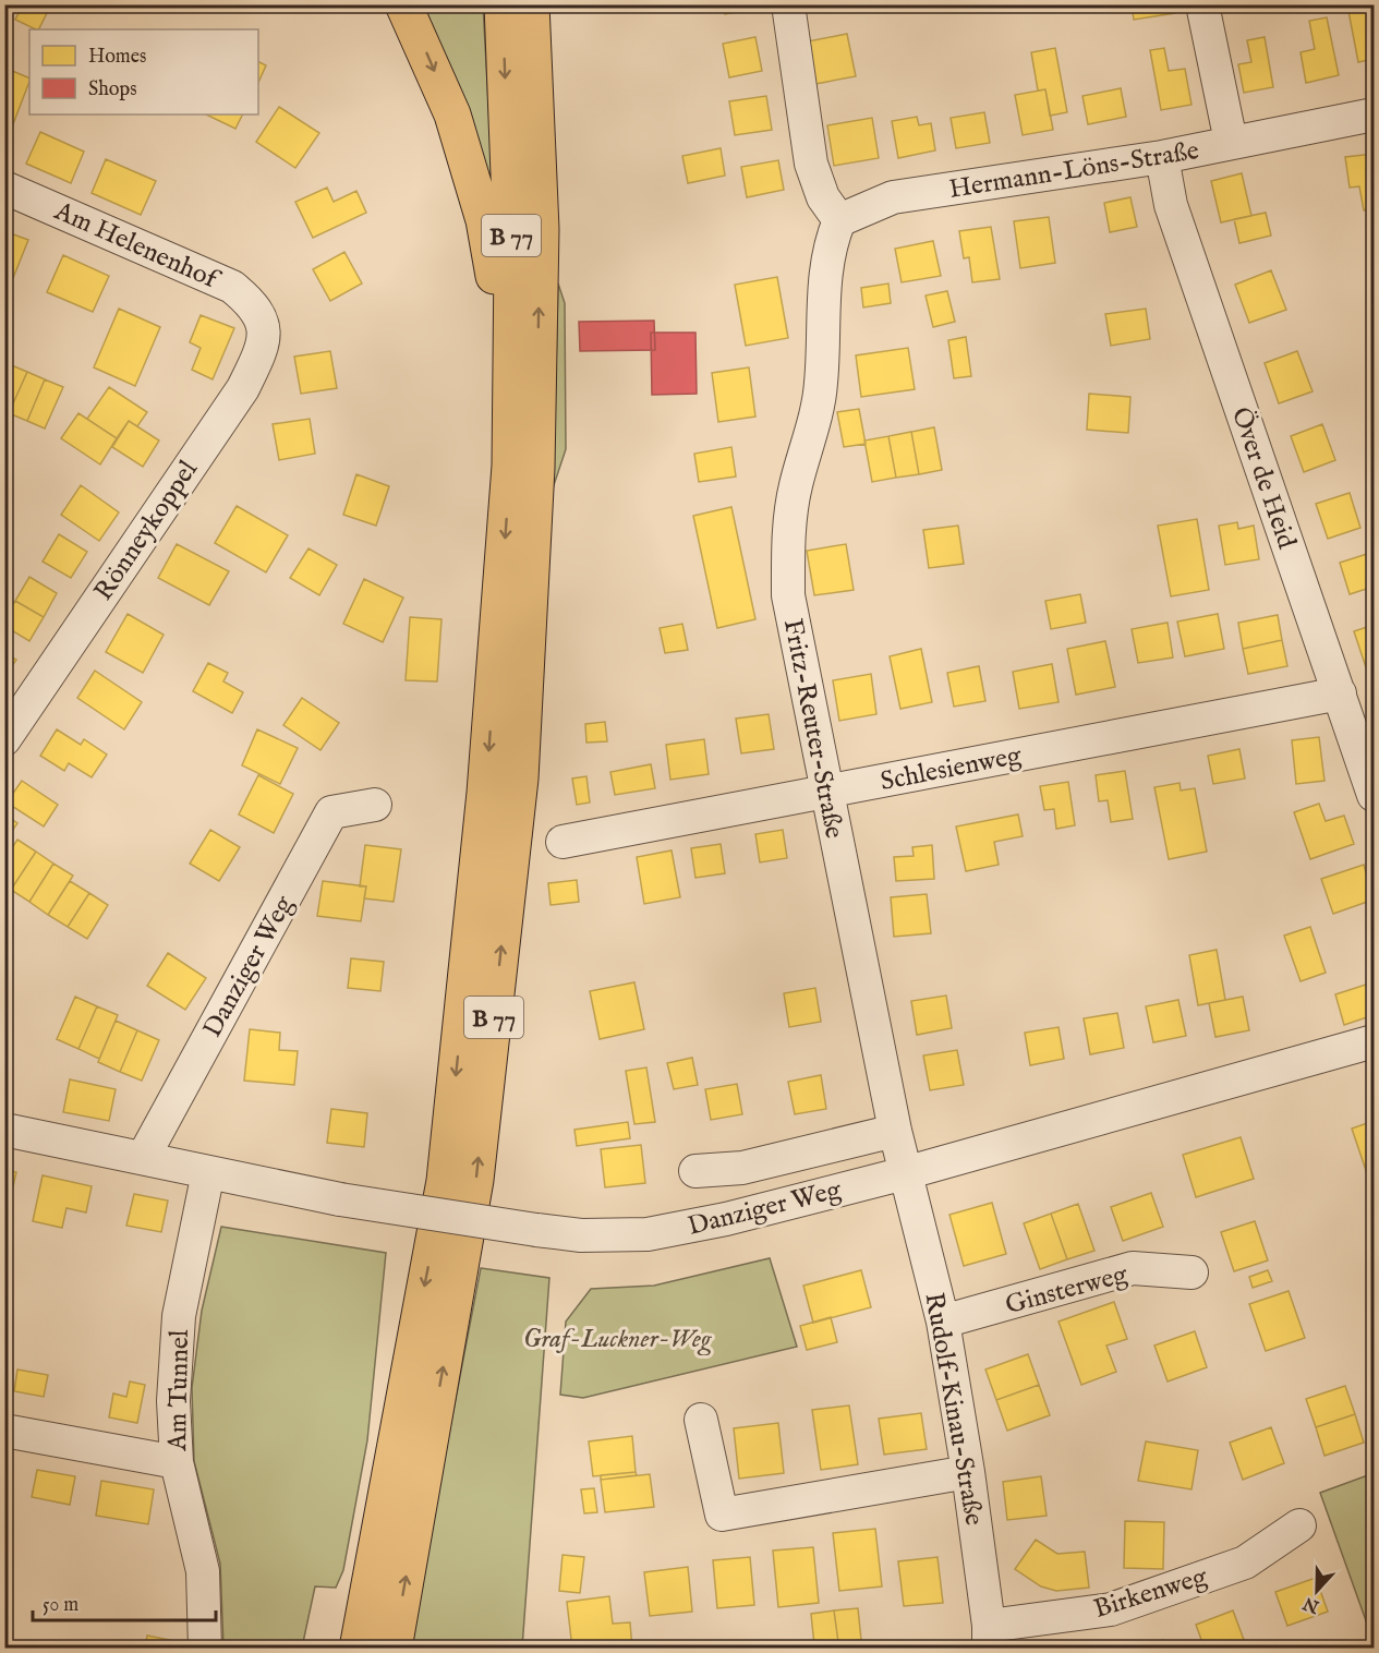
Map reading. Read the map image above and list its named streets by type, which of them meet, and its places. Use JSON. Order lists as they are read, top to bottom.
{
  "streets": {
    "highway": ["B 77"],
    "street": [
      "Hermann-Löns-Straße",
      "Am Helenenhof",
      "Över de Heid",
      "Rönneykoppel",
      "Fritz-Reuter-Straße",
      "Schlesienweg",
      "Danziger Weg",
      "Ginsterweg",
      "Am Tunnel",
      "Rudolf-Kinau-Straße",
      "Birkenweg"
    ]
  },
  "crossings": [
    ["Hermann-Löns-Straße", "Över de Heid"],
    ["Hermann-Löns-Straße", "Fritz-Reuter-Straße"],
    ["Am Helenenhof", "Rönneykoppel"],
    ["Över de Heid", "Schlesienweg"],
    ["Fritz-Reuter-Straße", "Schlesienweg"],
    ["Fritz-Reuter-Straße", "Danziger Weg"],
    ["Fritz-Reuter-Straße", "Rudolf-Kinau-Straße"],
    ["Danziger Weg", "Am Tunnel"],
    ["Danziger Weg", "Rudolf-Kinau-Straße"],
    ["Ginsterweg", "Rudolf-Kinau-Straße"],
    ["Rudolf-Kinau-Straße", "Birkenweg"]
  ],
  "parks": ["Graf-Luckner-Weg"],
  "legend": ["Homes", "Shops"],
  "scale_bar": "50 m",
  "north": "bottom"
}
